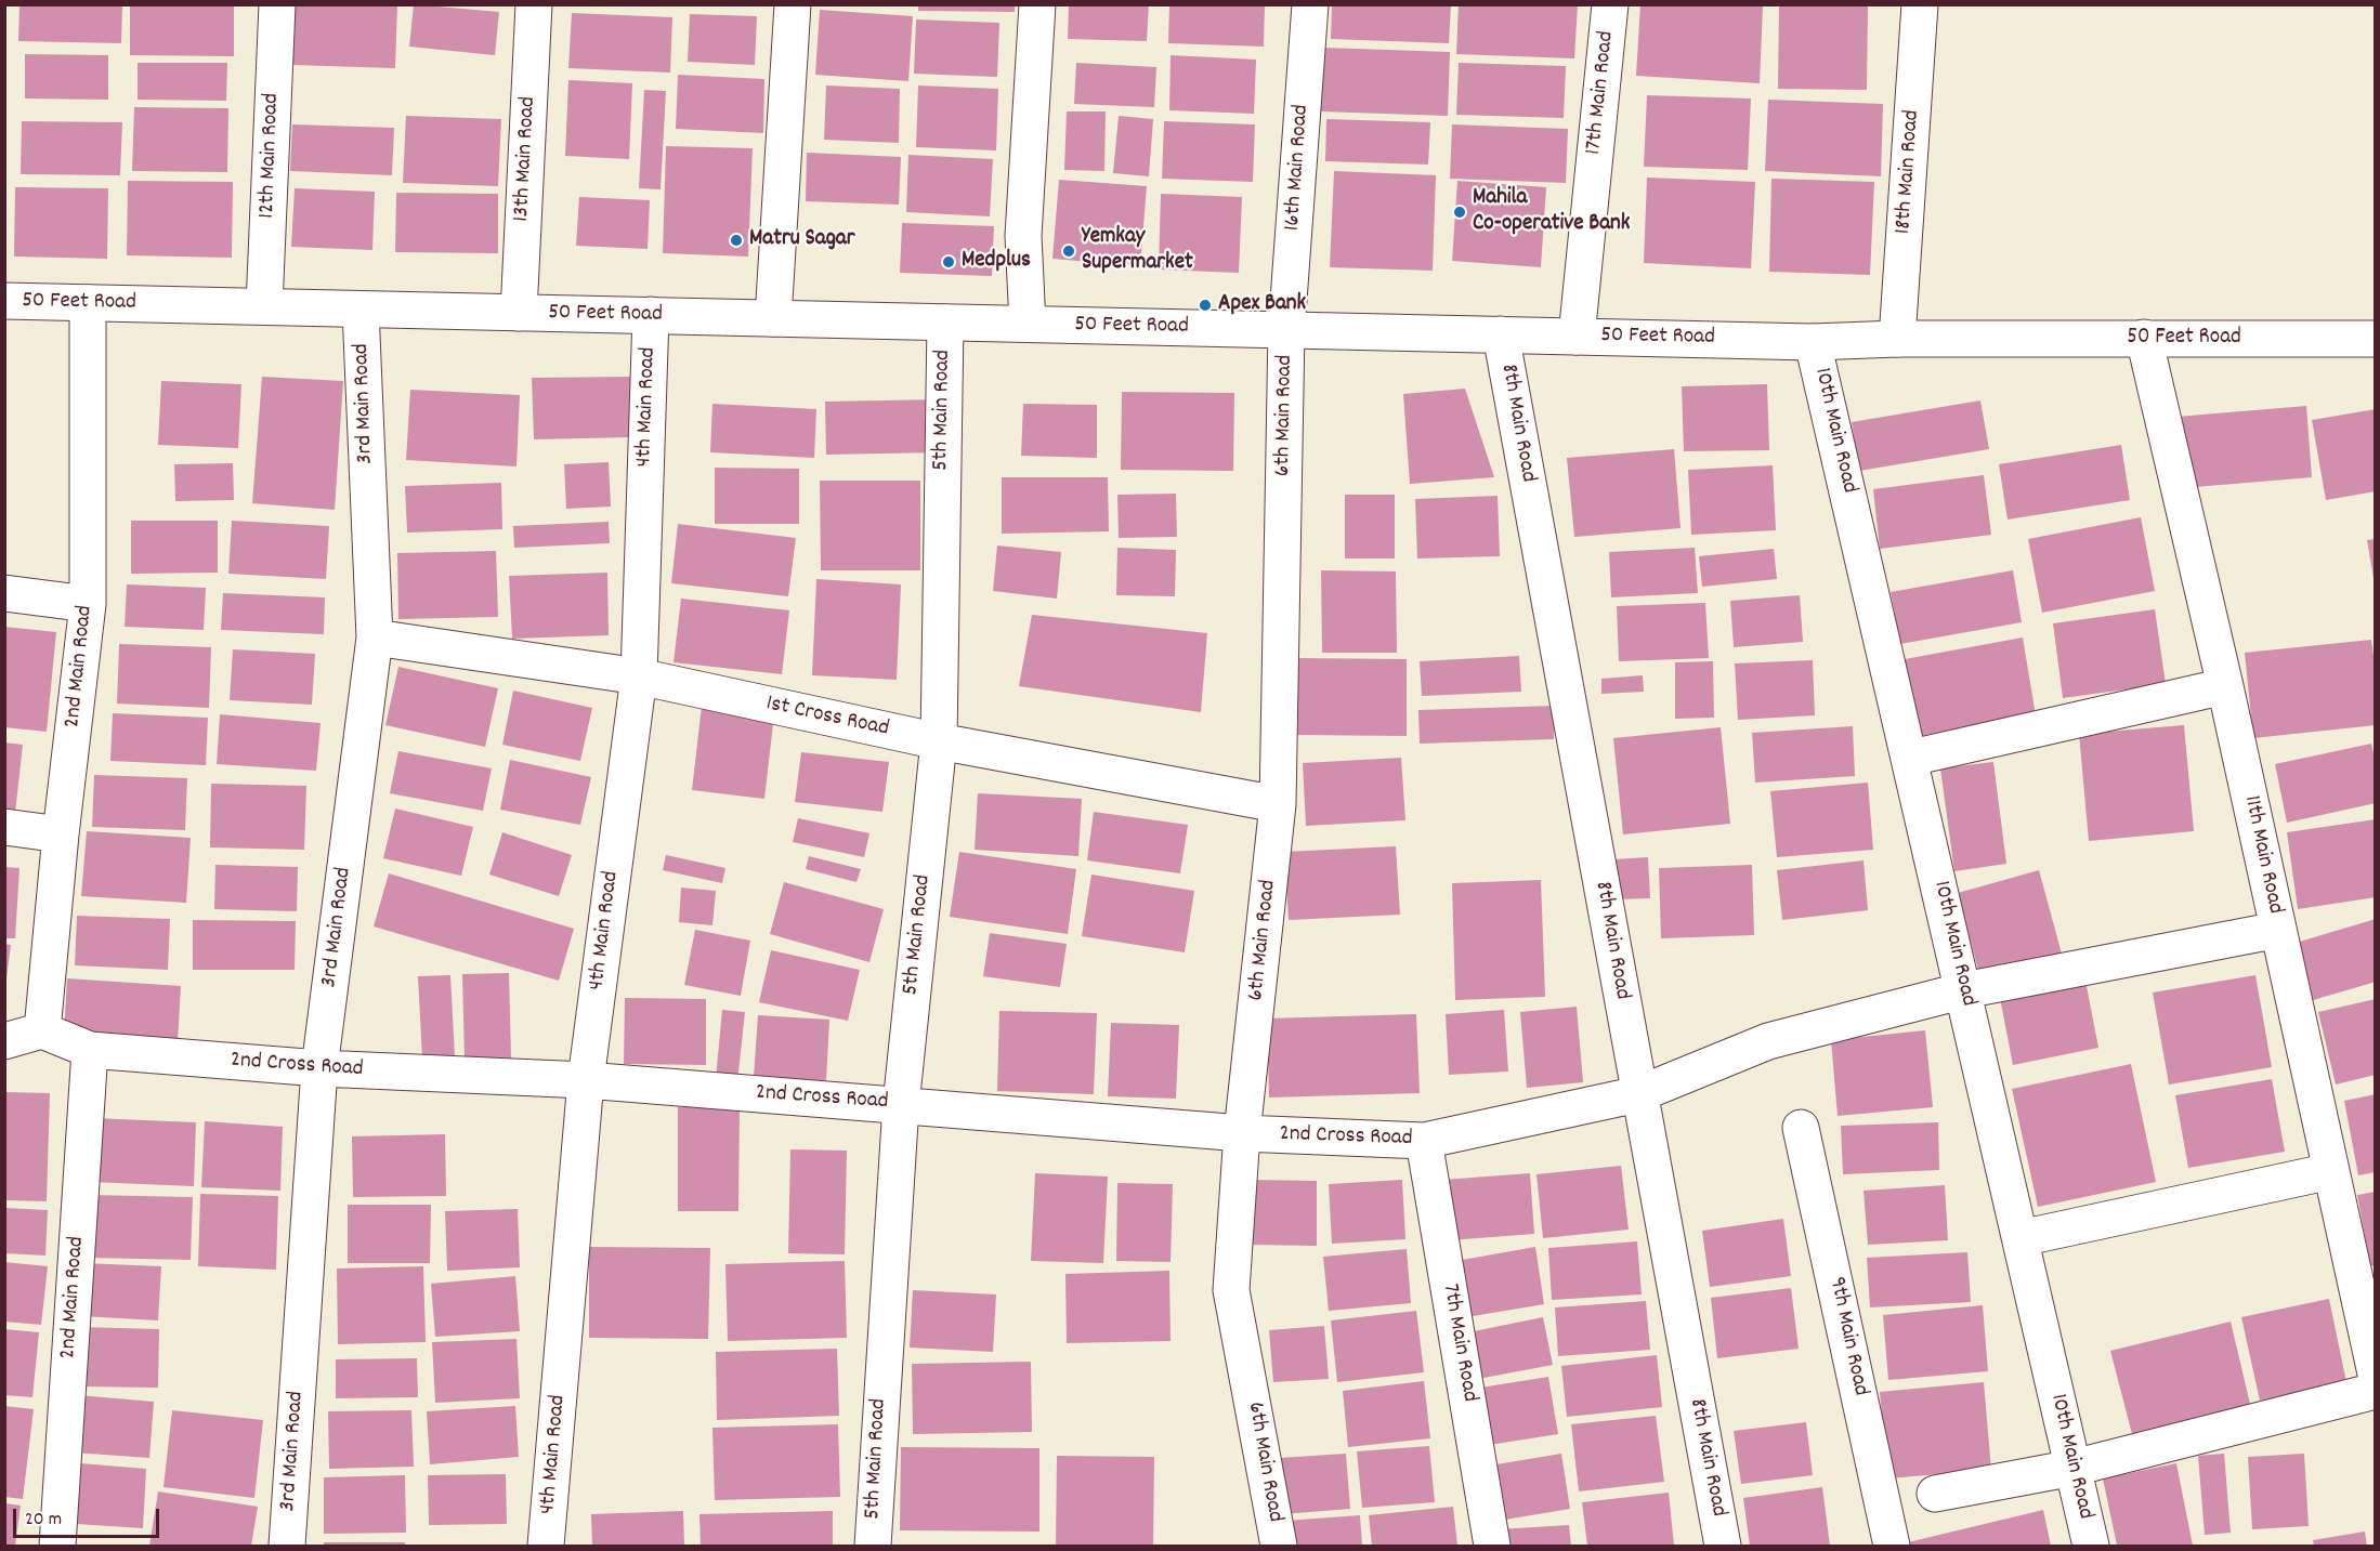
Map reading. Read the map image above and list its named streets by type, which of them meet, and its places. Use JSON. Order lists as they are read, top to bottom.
{
  "streets": {
    "street": [
      "17th Main Road",
      "12th Main Road",
      "13th Main Road",
      "16th Main Road",
      "18th Main Road",
      "50 Feet Road",
      "3rd Main Road",
      "4th Main Road",
      "5th Main Road",
      "6th Main Road",
      "8th Main Road",
      "10th Main Road",
      "2nd Main Road",
      "1st Cross Road",
      "11th Main Road",
      "2nd Cross Road",
      "9th Main Road",
      "7th Main Road"
    ]
  },
  "crossings": [
    ["17th Main Road", "50 Feet Road"],
    ["12th Main Road", "50 Feet Road"],
    ["13th Main Road", "50 Feet Road"],
    ["16th Main Road", "50 Feet Road"],
    ["16th Main Road", "6th Main Road"],
    ["18th Main Road", "50 Feet Road"],
    ["50 Feet Road", "3rd Main Road"],
    ["50 Feet Road", "4th Main Road"],
    ["50 Feet Road", "5th Main Road"],
    ["50 Feet Road", "6th Main Road"],
    ["50 Feet Road", "8th Main Road"],
    ["50 Feet Road", "10th Main Road"],
    ["50 Feet Road", "2nd Main Road"],
    ["50 Feet Road", "11th Main Road"],
    ["3rd Main Road", "1st Cross Road"],
    ["3rd Main Road", "2nd Cross Road"],
    ["4th Main Road", "1st Cross Road"],
    ["4th Main Road", "2nd Cross Road"],
    ["5th Main Road", "1st Cross Road"],
    ["5th Main Road", "2nd Cross Road"],
    ["6th Main Road", "1st Cross Road"],
    ["6th Main Road", "2nd Cross Road"],
    ["8th Main Road", "2nd Cross Road"],
    ["2nd Main Road", "2nd Cross Road"],
    ["2nd Cross Road", "7th Main Road"]
  ],
  "places": [
    "Mahila Co-operative Bank",
    "Matru Sagar",
    "Yemkay Supermarket",
    "Medplus",
    "Apex Bank"
  ],
  "scale_bar": "20 m"
}
